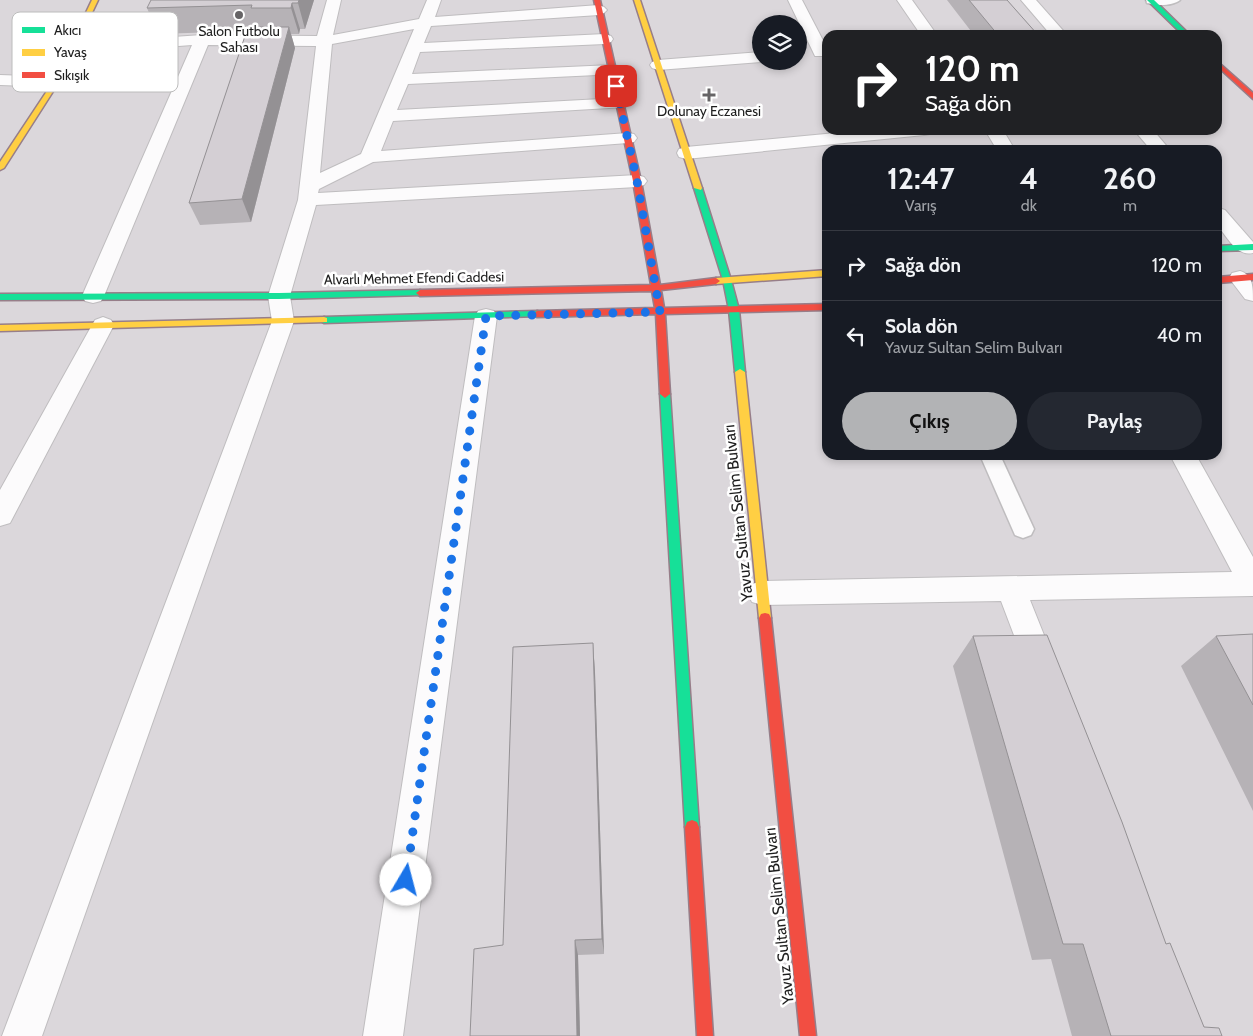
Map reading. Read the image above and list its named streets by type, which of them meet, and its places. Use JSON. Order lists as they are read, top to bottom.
{
  "streets": {
    "main road": ["Alvarlı Mehmet Efendi Caddesi", "Yavuz Sultan Selim Bulvarı"]
  },
  "crossings": [
    ["Alvarlı Mehmet Efendi Caddesi", "Yavuz Sultan Selim Bulvarı"]
  ],
  "places": {
    "other": ["Salon Futbolu Sahası"],
    "health": ["Dolunay Eczanesi"]
  },
  "legend": ["Akıcı", "Yavaş", "Sıkışık"],
  "page": {
    "turn": ["120 m", "Sağa dön"],
    "eta": [
      "12:47",
      "Varış",
      "4",
      "dk",
      "260",
      "m"
    ],
    "list": [
      {
        "name": "Sağa dön",
        "value": "120 m"
      },
      {
        "name": "Sola dön",
        "note": "Yavuz Sultan Selim Bulvarı",
        "value": "40 m"
      }
    ],
    "buttons": ["Çıkış", "Paylaş"]
  }
}
